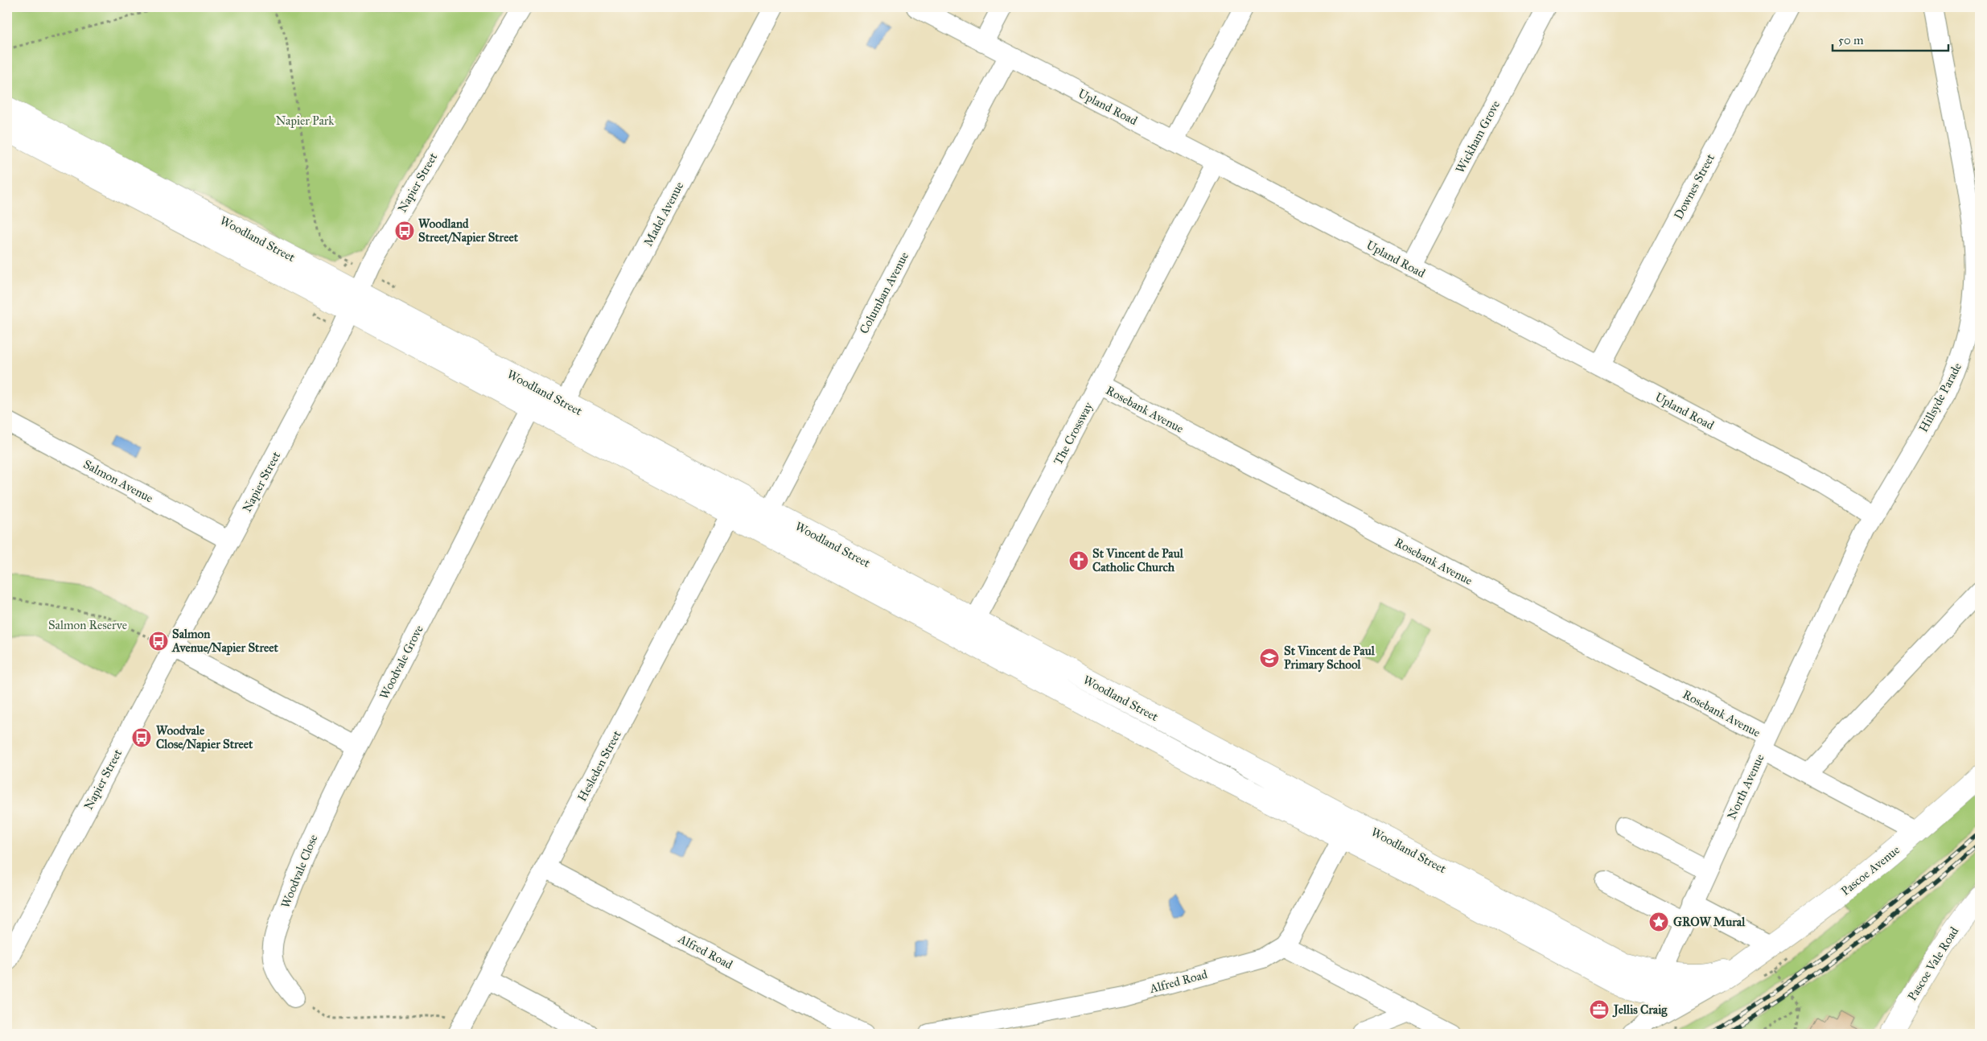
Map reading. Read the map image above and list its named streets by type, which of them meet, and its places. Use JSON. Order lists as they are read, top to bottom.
{
  "streets": {
    "main road": ["Woodland Street", "Pascoe Avenue", "Pascoe Vale Road"],
    "street": [
      "Upland Road",
      "Wickham Grove",
      "Napier Street",
      "Downes Street",
      "Madel Avenue",
      "Columban Avenue",
      "Hillsyde Parade",
      "Rosebank Avenue",
      "The Crossway",
      "Salmon Avenue",
      "Woodvale Grove",
      "Hesleden Street",
      "North Avenue",
      "Woodvale Close",
      "Alfred Road"
    ]
  },
  "crossings": [
    ["Upland Road", "Wickham Grove"],
    ["Upland Road", "Downes Street"],
    ["Upland Road", "Columban Avenue"],
    ["Upland Road", "Hillsyde Parade"],
    ["Upland Road", "The Crossway"],
    ["Upland Road", "North Avenue"],
    ["Napier Street", "Woodland Street"],
    ["Napier Street", "Salmon Avenue"],
    ["Madel Avenue", "Woodland Street"],
    ["Woodland Street", "Columban Avenue"],
    ["Woodland Street", "The Crossway"],
    ["Woodland Street", "Woodvale Grove"],
    ["Woodland Street", "Hesleden Street"],
    ["Woodland Street", "North Avenue"],
    ["Woodland Street", "Pascoe Avenue"],
    ["Woodland Street", "Alfred Road"],
    ["Hillsyde Parade", "North Avenue"],
    ["Rosebank Avenue", "The Crossway"],
    ["Rosebank Avenue", "North Avenue"],
    ["Rosebank Avenue", "Pascoe Avenue"],
    ["Woodvale Grove", "Woodvale Close"],
    ["Hesleden Street", "Alfred Road"],
    ["North Avenue", "Pascoe Avenue"]
  ],
  "parks": ["Napier Park", "Salmon Reserve"],
  "places": {
    "bus stop": ["Woodland Street/Napier Street", "Salmon Avenue/Napier Street", "Woodvale Close/Napier Street"],
    "church": ["St Vincent de Paul Catholic Church"],
    "school or university": ["St Vincent de Paul Primary School"],
    "place": ["GROW Mural"],
    "office": ["Jellis Craig"]
  },
  "scale_bar": "50 m"
}
